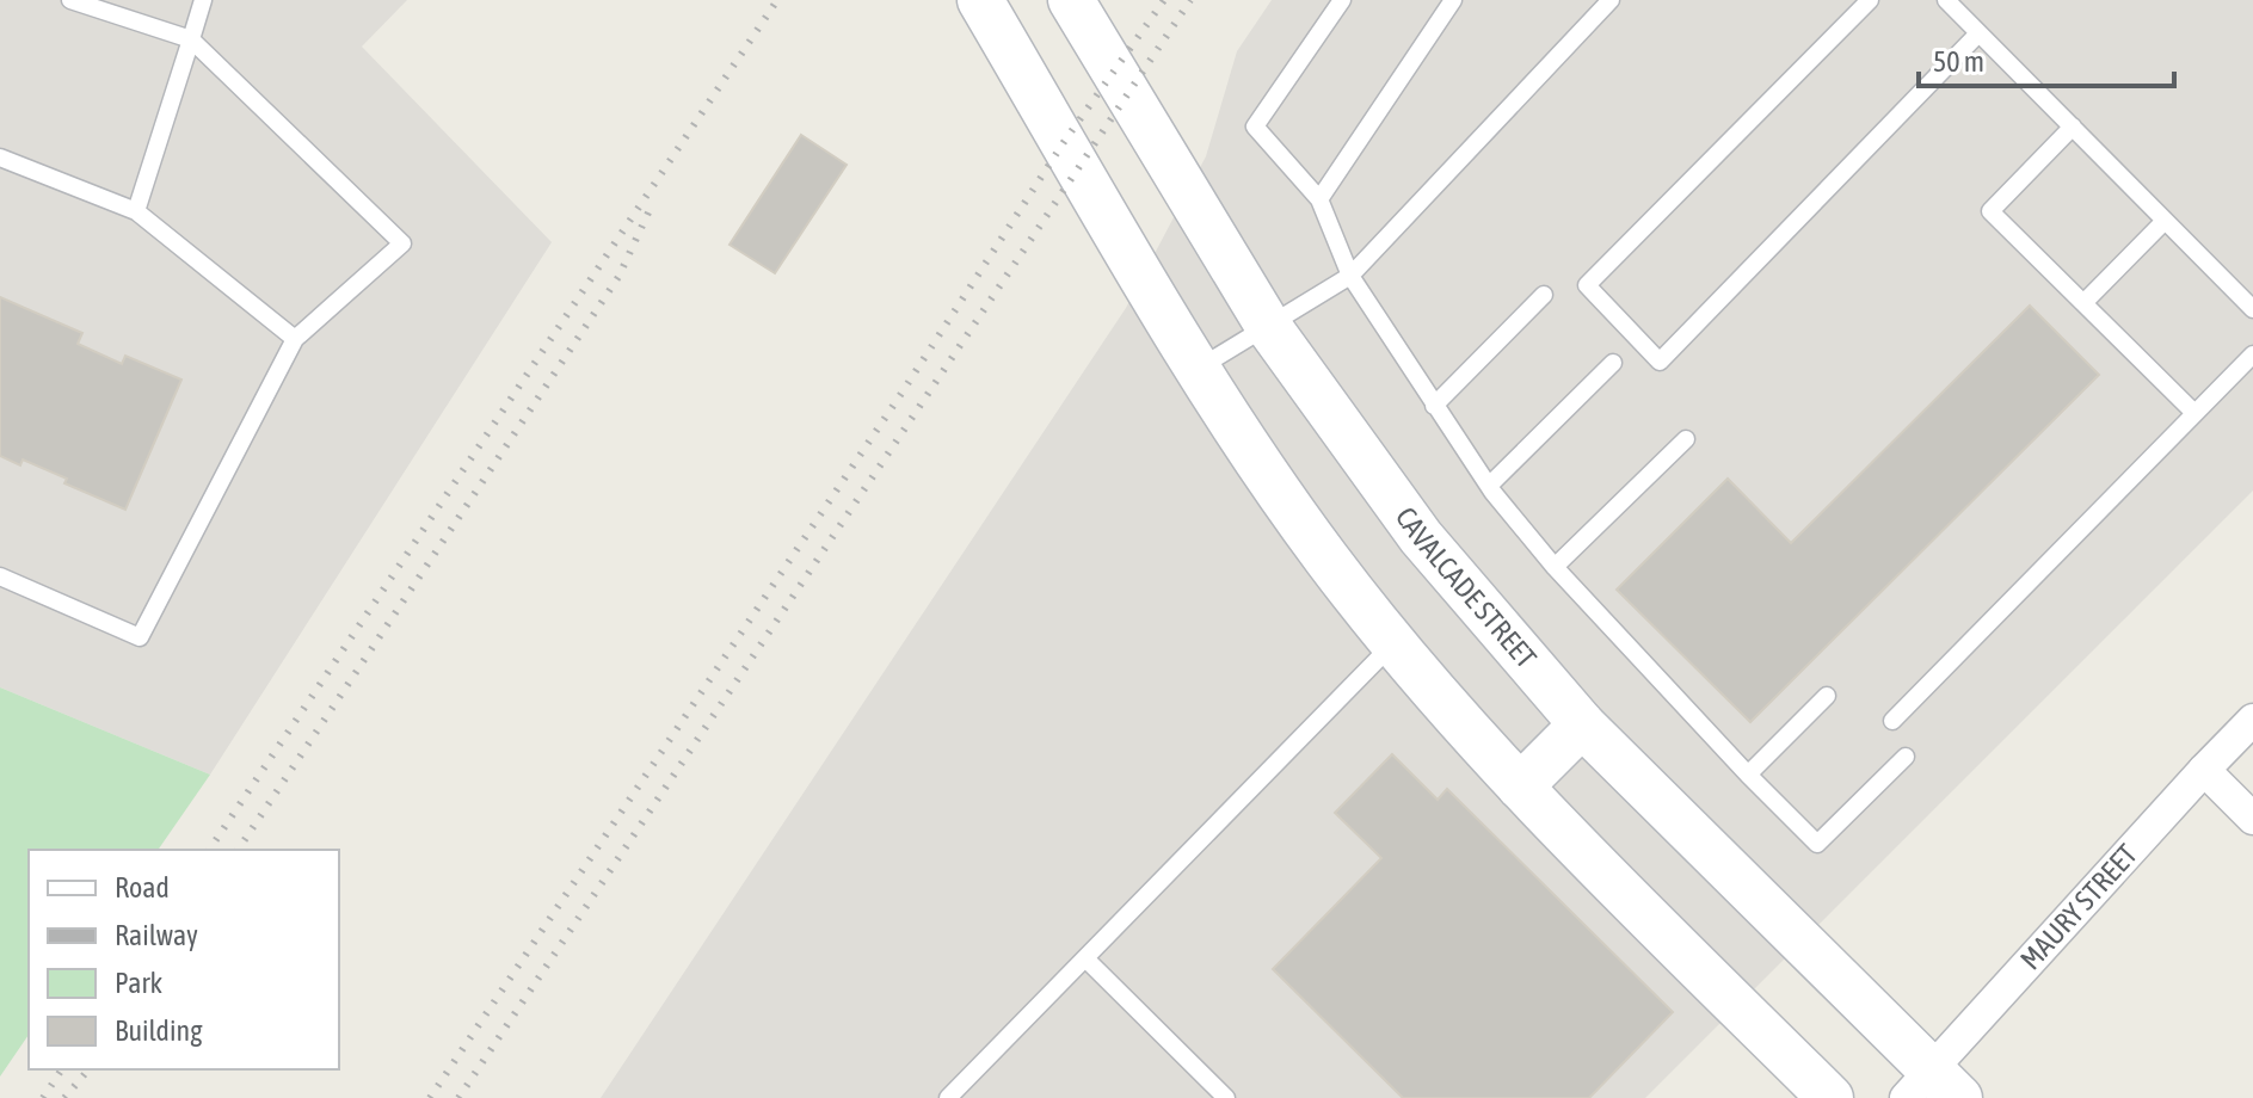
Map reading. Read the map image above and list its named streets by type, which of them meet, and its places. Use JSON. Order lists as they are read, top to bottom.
{
  "streets": {
    "main road": ["CAVALCADE STREET"],
    "street": ["MAURY STREET"]
  },
  "crossings": [
    ["CAVALCADE STREET", "MAURY STREET"]
  ],
  "legend": [
    "Road",
    "Railway",
    "Park",
    "Building"
  ],
  "scale_bar": "50 m"
}
